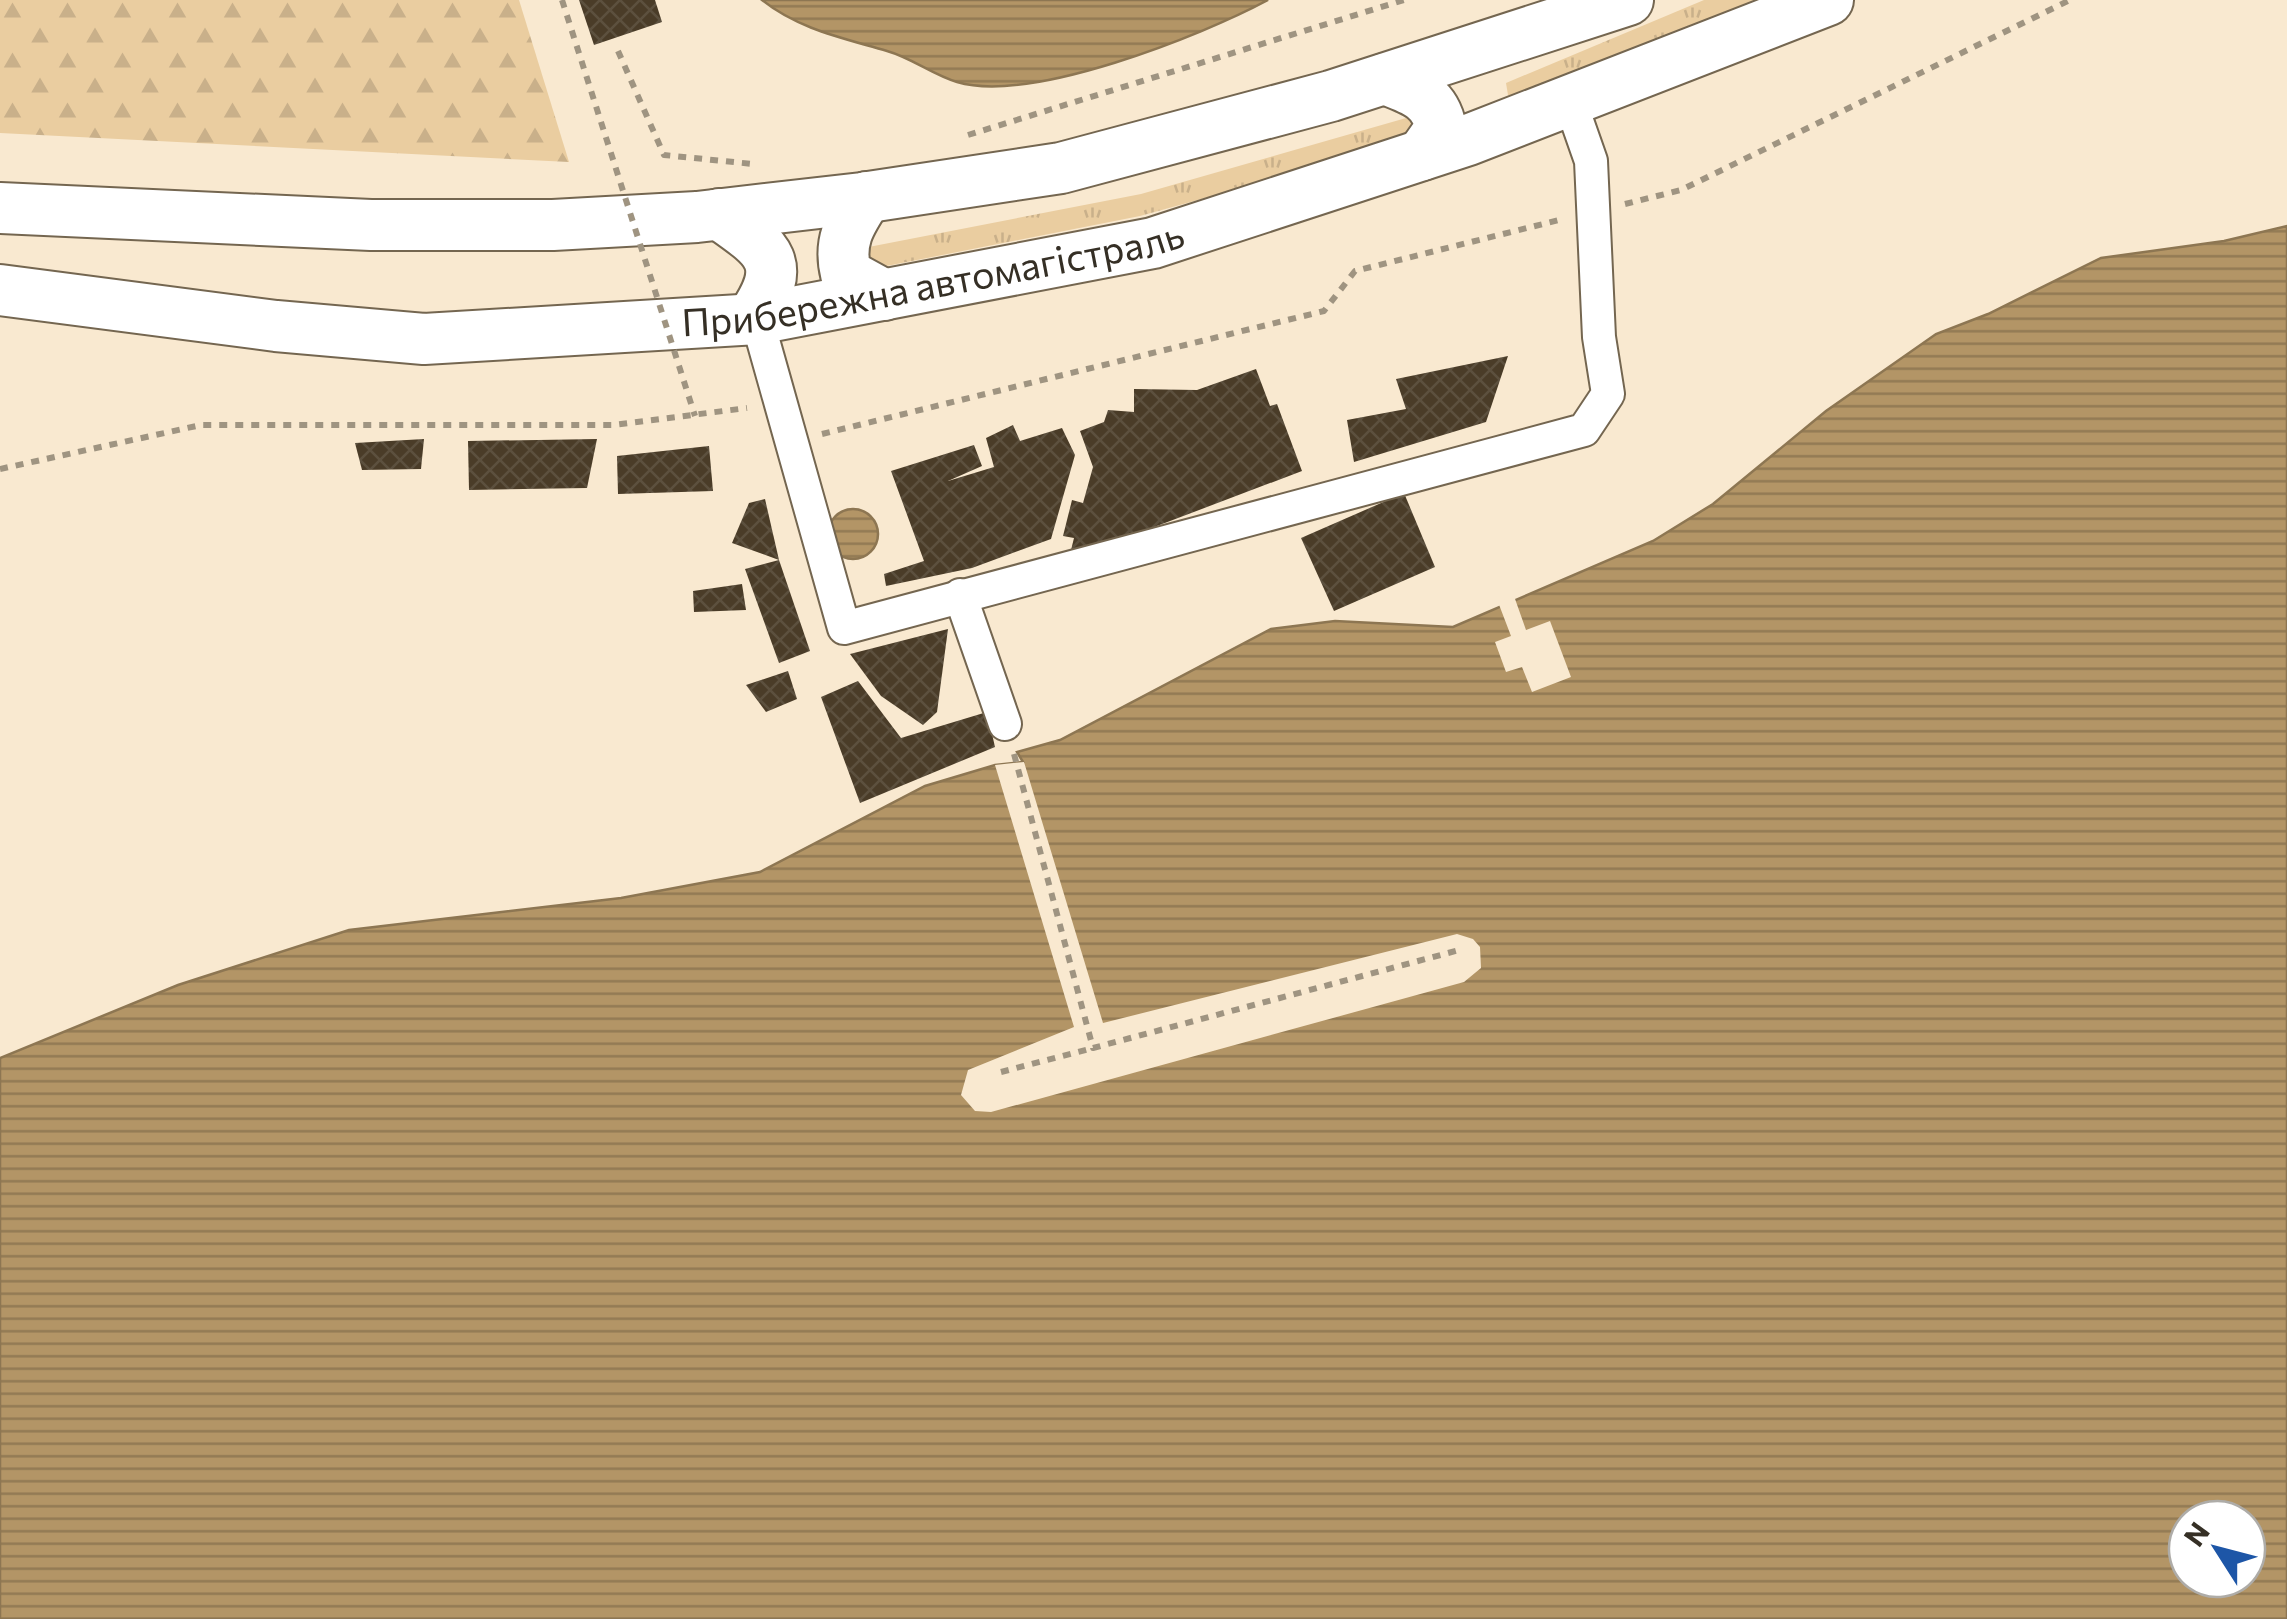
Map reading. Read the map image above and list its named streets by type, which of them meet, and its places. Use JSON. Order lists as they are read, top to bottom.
{
  "streets": {
    "main road": ["Прибережна автомагістраль"]
  },
  "north": "top left"
}
